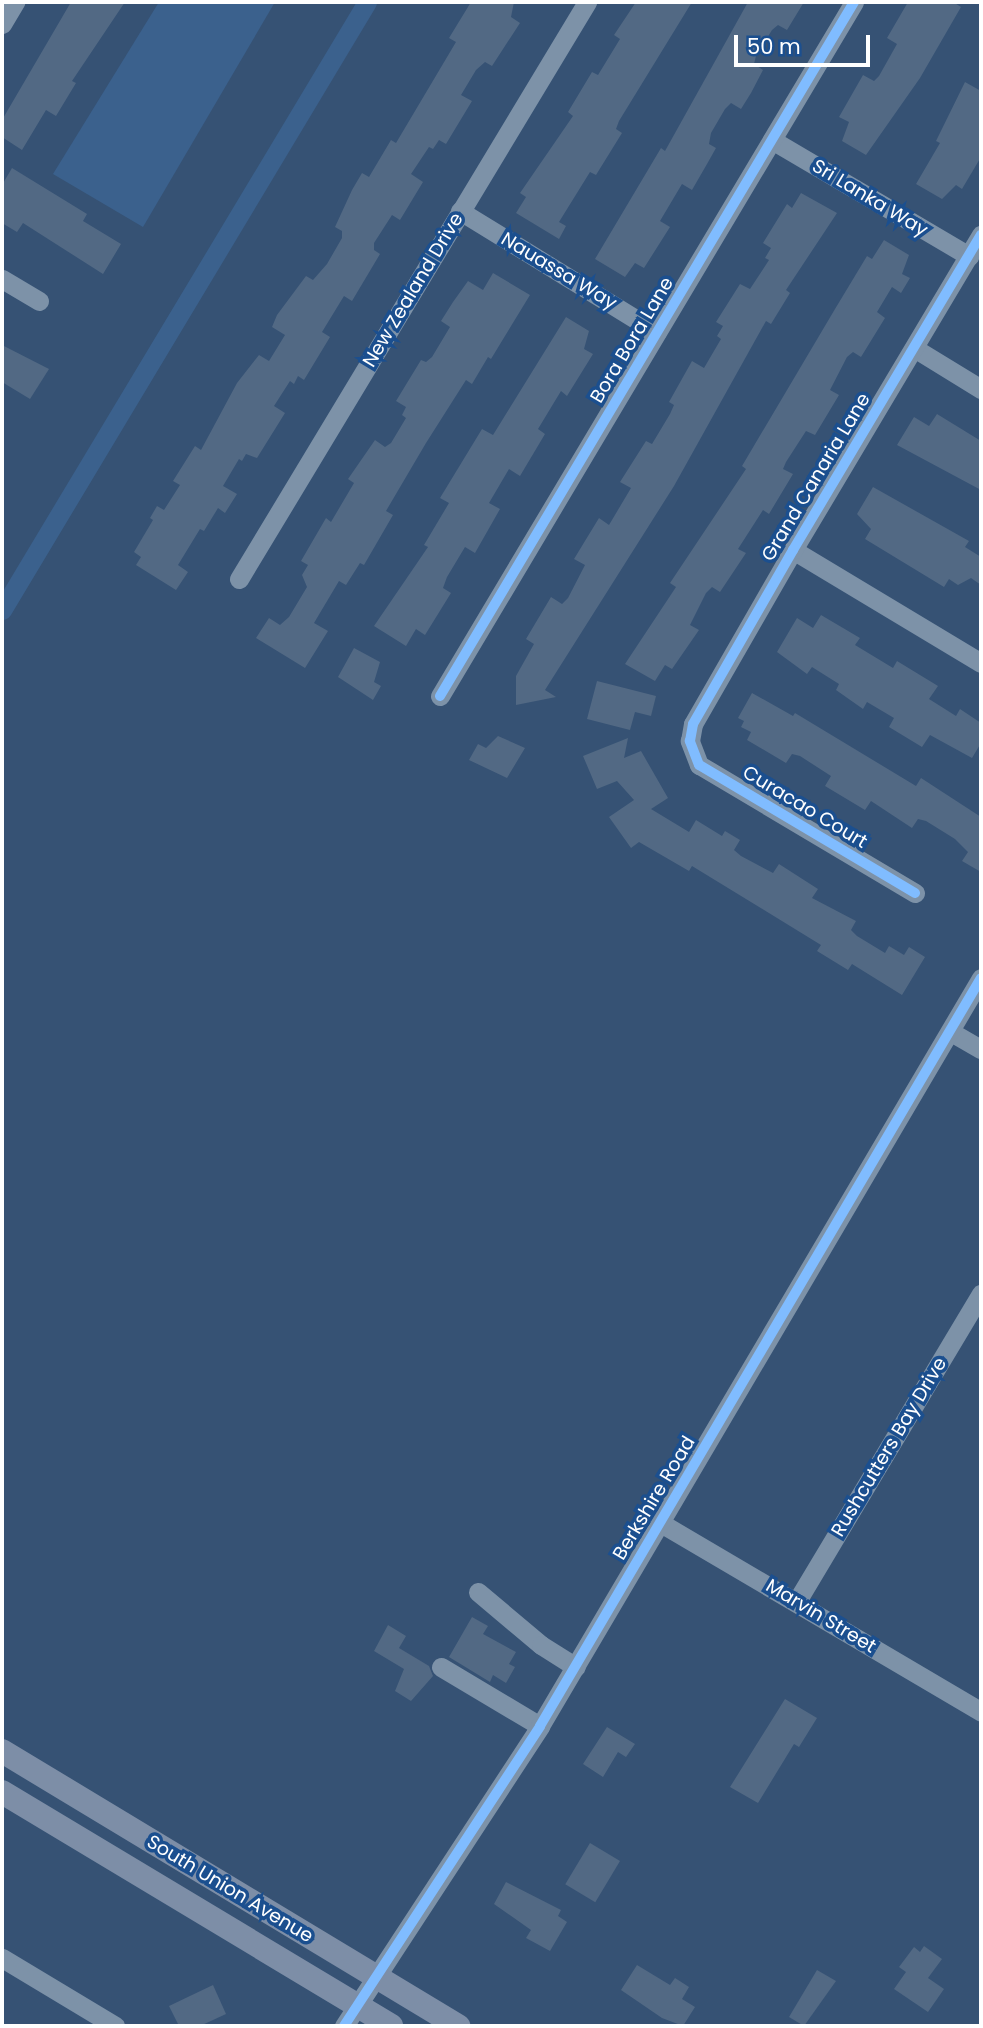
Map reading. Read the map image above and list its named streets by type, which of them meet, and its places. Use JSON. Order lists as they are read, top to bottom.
{
  "streets": {
    "main road": ["South Union Avenue"],
    "street": [
      "Sri Lanka Way",
      "Nauassa Way",
      "New Zealand Drive",
      "Bora Bora Lane",
      "Grand Canaria Lane",
      "Curacao Court",
      "Rushcutters Bay Drive",
      "Berkshire Road",
      "Marvin Street"
    ]
  },
  "crossings": [
    ["Sri Lanka Way", "Bora Bora Lane"],
    ["Sri Lanka Way", "Grand Canaria Lane"],
    ["Nauassa Way", "New Zealand Drive"],
    ["Nauassa Way", "Bora Bora Lane"],
    ["Grand Canaria Lane", "Curacao Court"],
    ["Rushcutters Bay Drive", "Marvin Street"],
    ["Berkshire Road", "Marvin Street"],
    ["Berkshire Road", "South Union Avenue"]
  ],
  "scale_bar": "50 m"
}
